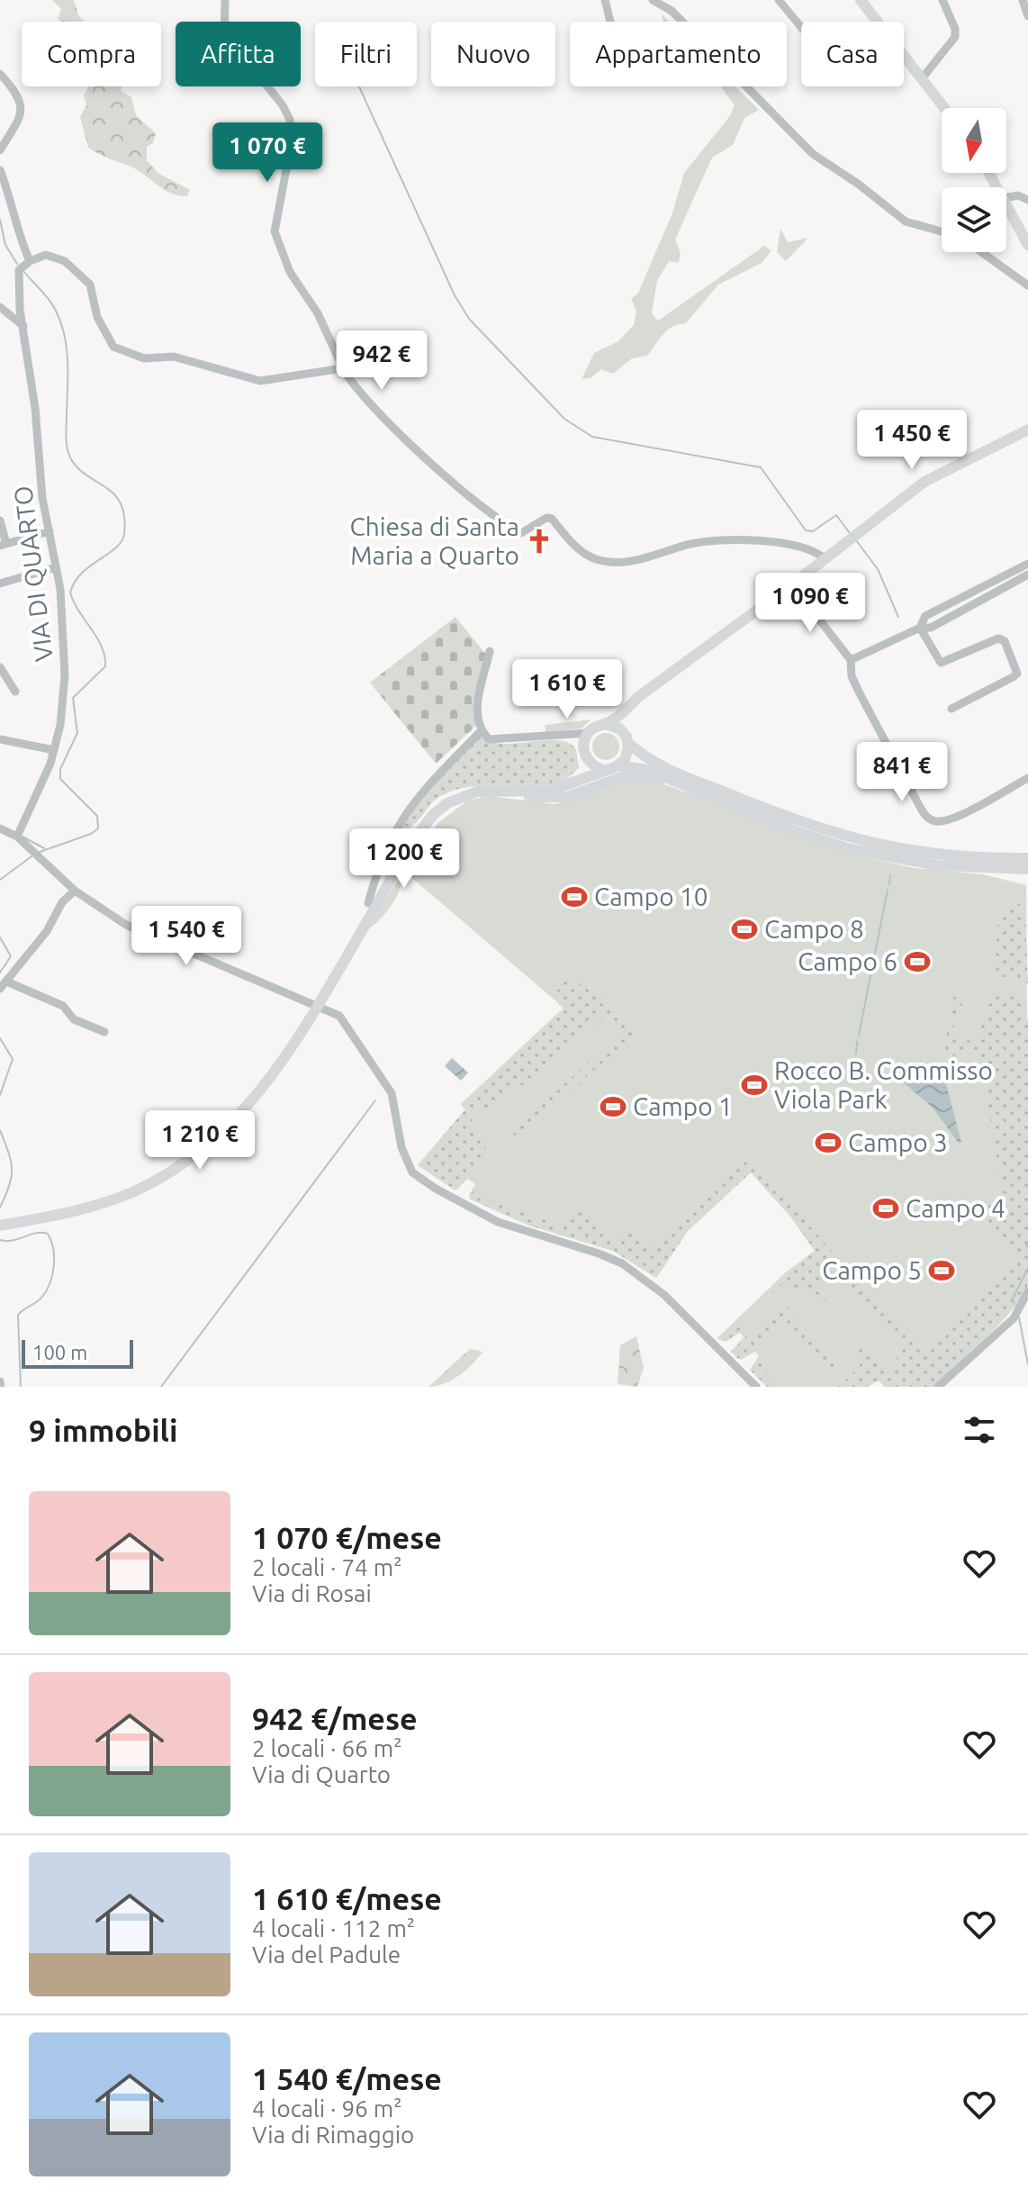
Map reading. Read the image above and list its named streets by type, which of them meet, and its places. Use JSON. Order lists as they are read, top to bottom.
{
  "streets": {
    "street": ["VIA DI QUARTO"]
  },
  "places": {
    "church": ["Chiesa di Santa Maria a Quarto"],
    "sports": [
      "Campo 10",
      "Campo 8",
      "Campo 6",
      "Rocco B. Commisso Viola Park",
      "Campo 1",
      "Campo 3",
      "Campo 4",
      "Campo 5"
    ]
  },
  "scale_bar": "100 m",
  "north": "bottom",
  "page": {
    "chip": [
      "Compra",
      "Affitta",
      "Filtri",
      "Nuovo",
      "Appartamento",
      "Casa"
    ],
    "price": [
      "1 070 €",
      "942 €",
      "1 450 €",
      "1 090 €",
      "1 610 €",
      "841 €",
      "1 200 €",
      "1 540 €",
      "1 210 €"
    ],
    "scale": "100 m",
    "heading": "9 immobili",
    "list": [
      {
        "name": "1 070 €/mese",
        "note": "2 locali · 74 m² · Via di Rosai"
      },
      {
        "name": "942 €/mese",
        "note": "2 locali · 66 m² · Via di Quarto"
      },
      {
        "name": "1 610 €/mese",
        "note": "4 locali · 112 m² · Via del Padule"
      },
      {
        "name": "1 540 €/mese",
        "note": "4 locali · 96 m² · Via di Rimaggio"
      }
    ]
  }
}
